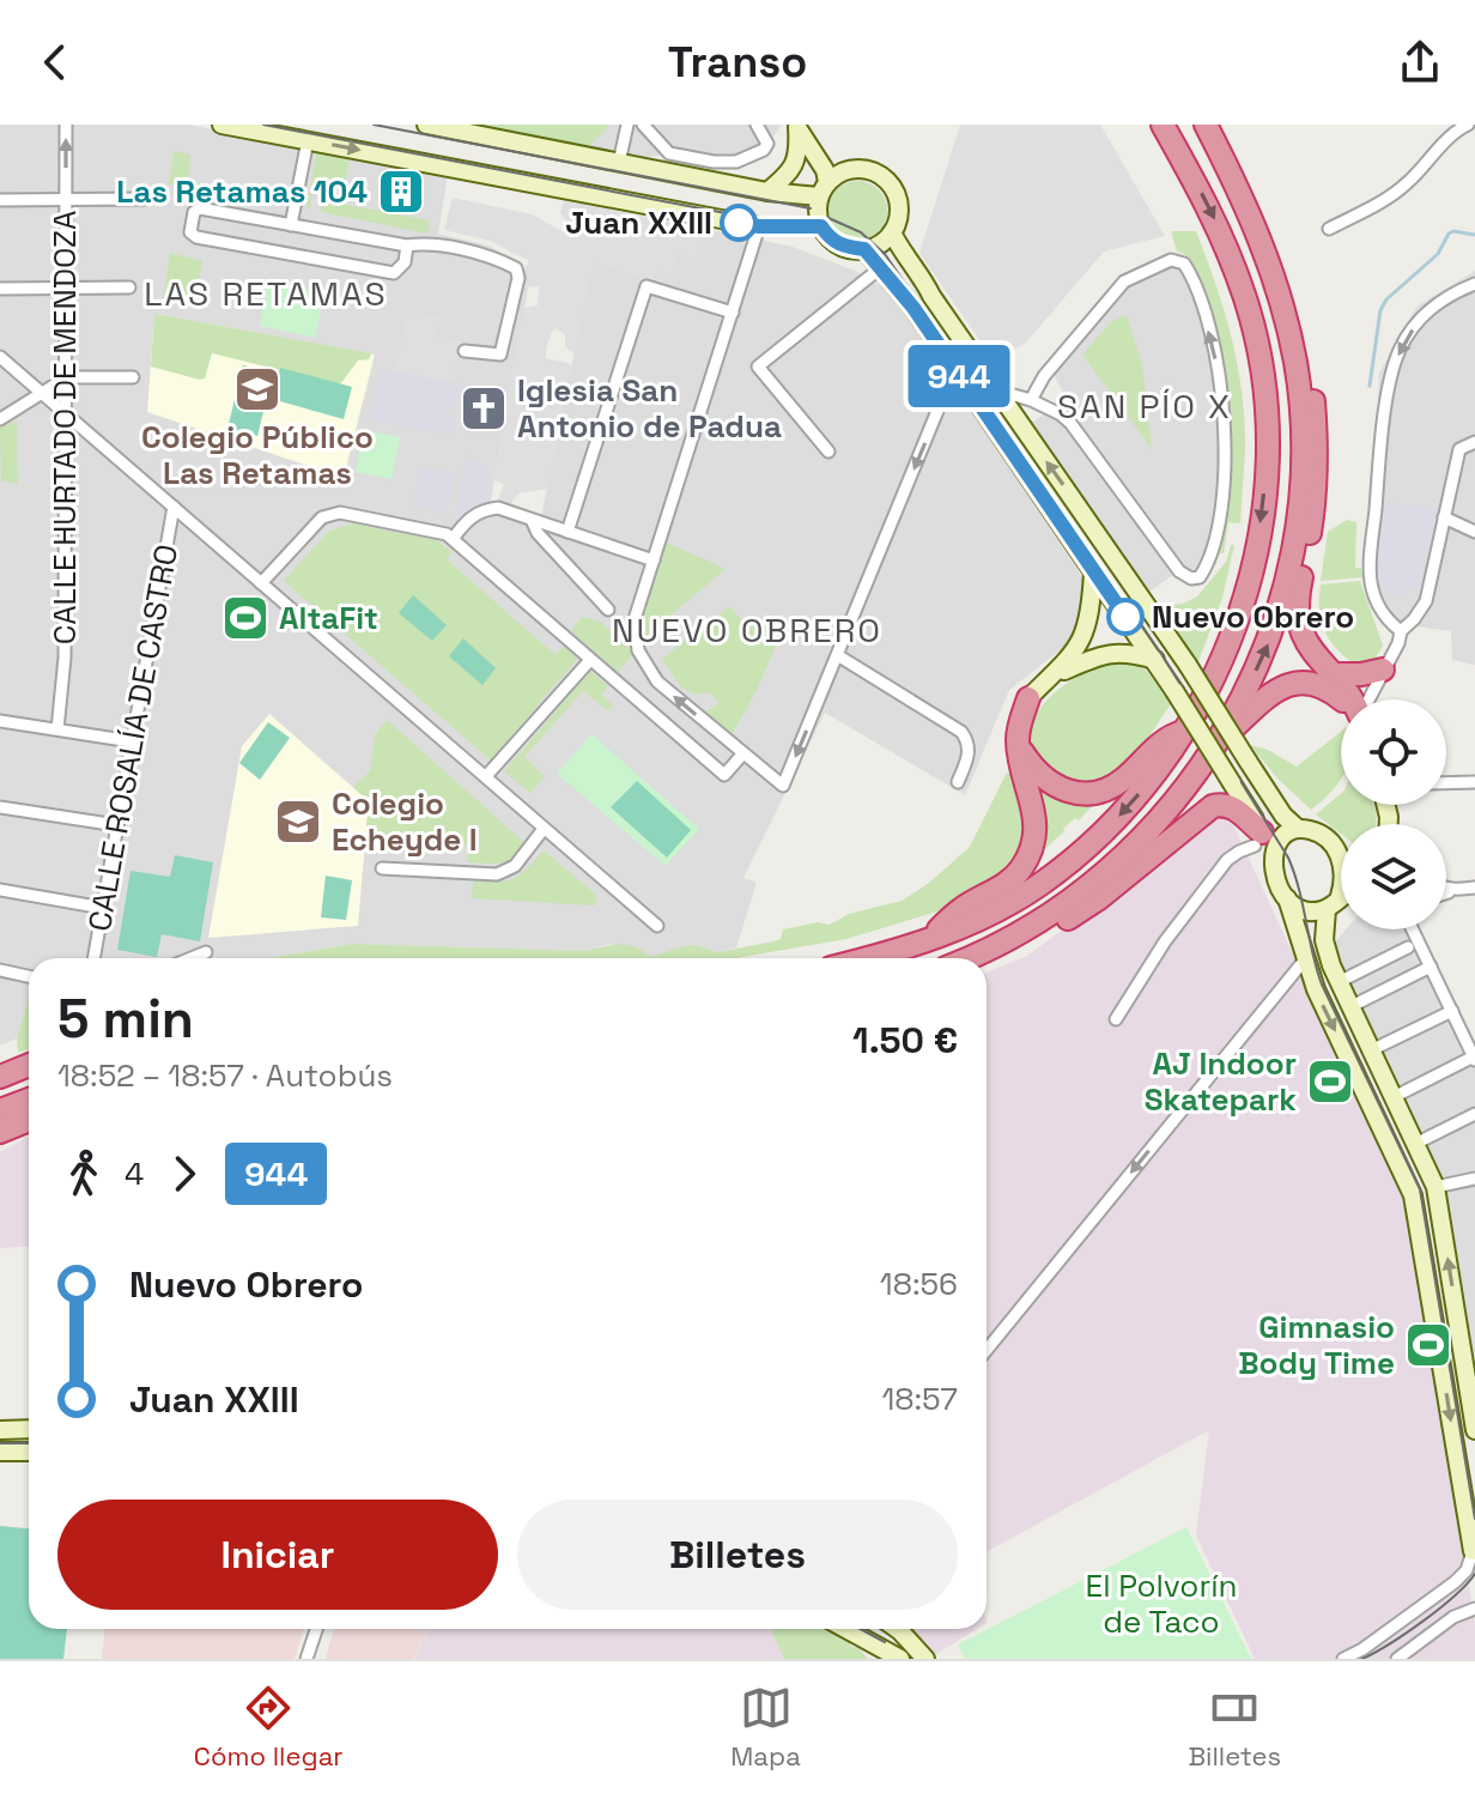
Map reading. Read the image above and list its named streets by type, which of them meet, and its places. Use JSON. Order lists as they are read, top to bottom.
{
  "streets": {
    "street": ["CALLE HURTADO DE MENDOZA", "CALLE ROSALÍA DE CASTRO"]
  },
  "districts": ["LAS RETAMAS", "SAN PÍO X", "NUEVO OBRERO"],
  "parks": ["El Polvorín de Taco"],
  "places": {
    "building": ["Las Retamas 104"],
    "other": ["Juan XXIII", "Nuevo Obrero"],
    "school or university": ["Colegio Público Las Retamas", "Colegio Echeyde I"],
    "church": ["Iglesia San Antonio de Padua"],
    "sports": ["AltaFit", "AJ Indoor Skatepark", "Gimnasio Body Time"]
  },
  "lines": ["bus line 944"],
  "page": {
    "header": "Transo",
    "on_map": "944",
    "heading": ["5 min", "18:52 – 18:57 · Autobús", "1.50 €"],
    "legs": ["4", "944"],
    "list": [
      {
        "name": "Nuevo Obrero",
        "value": "18:56"
      },
      {
        "name": "Juan XXIII",
        "value": "18:57"
      }
    ],
    "buttons": ["Iniciar", "Billetes"],
    "tabs": ["Cómo llegar", "Mapa", "Billetes"]
  }
}
